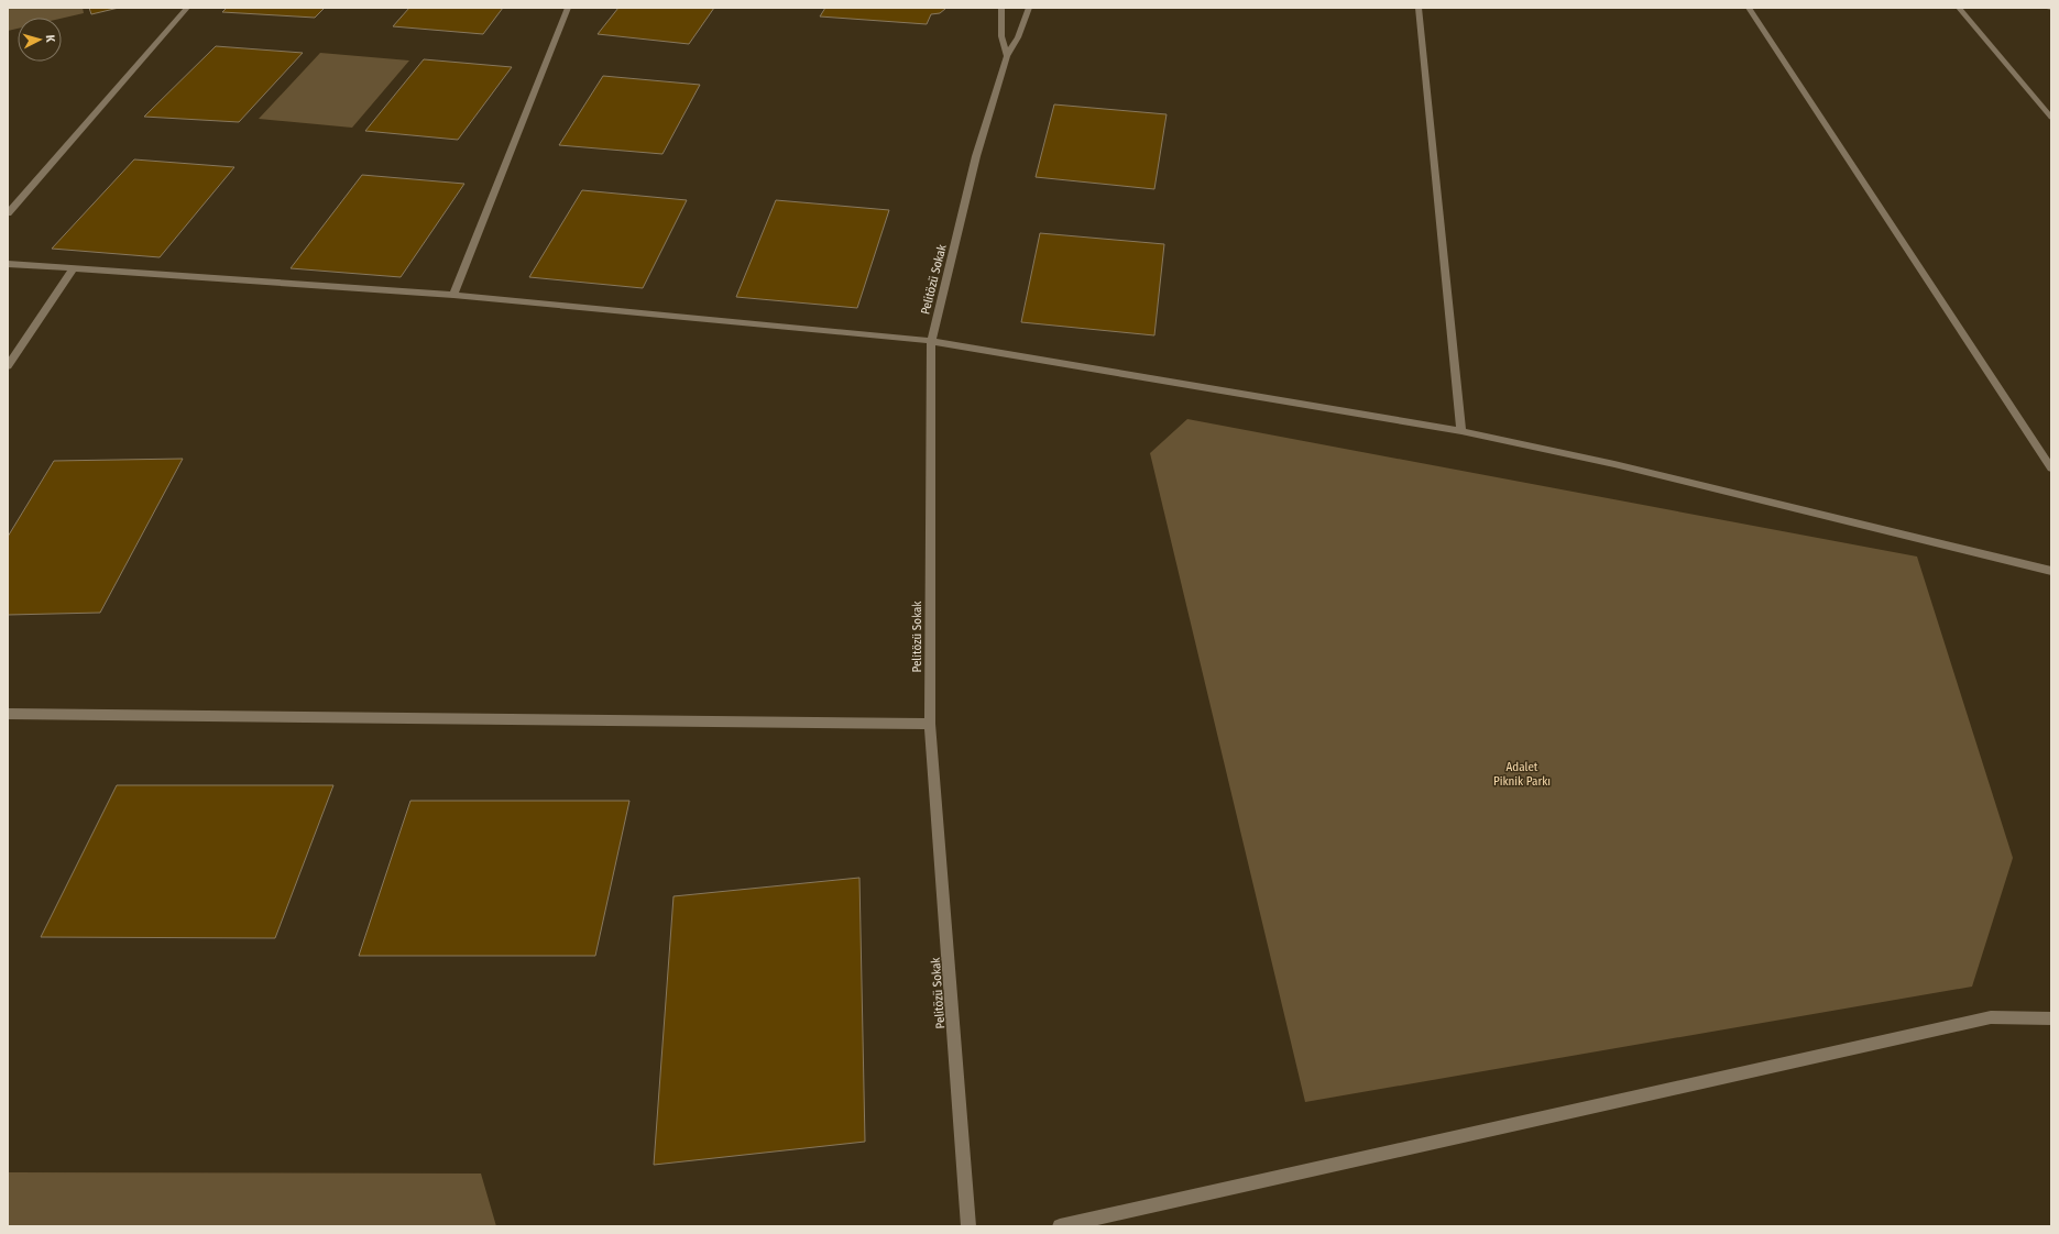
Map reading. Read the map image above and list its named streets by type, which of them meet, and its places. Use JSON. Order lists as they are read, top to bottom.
{
  "streets": {
    "street": ["Pelitözü Sokak"]
  },
  "parks": ["Adalet Piknik Parkı"],
  "north": "right"
}
